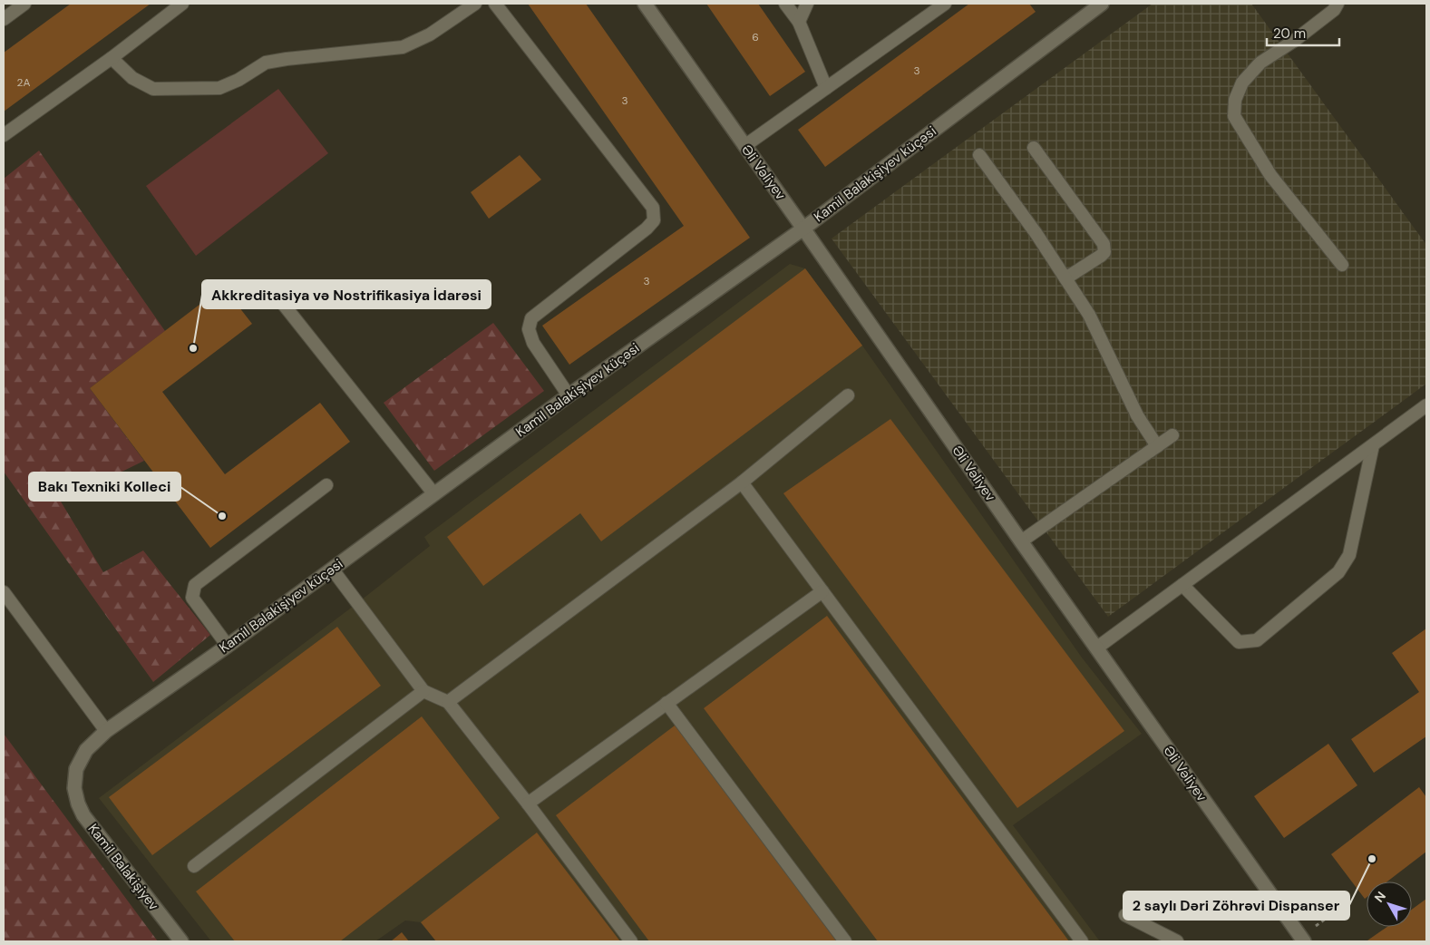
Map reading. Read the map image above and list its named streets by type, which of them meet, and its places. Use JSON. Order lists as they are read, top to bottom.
{
  "streets": {
    "street": ["Əli Vəliyev", "Kamil Balakişiyev küçəsi", "Kamil Balakişiyev"]
  },
  "crossings": [
    ["Əli Vəliyev", "Kamil Balakişiyev küçəsi"],
    ["Kamil Balakişiyev küçəsi", "Kamil Balakişiyev"]
  ],
  "places": ["Akkreditasiya və Nostrifikasiya İdarəsi", "Bakı Texniki Kolleci", "2 saylı Dəri Zöhrəvi Dispanser"],
  "house_numbers": [
    "6",
    "3",
    "2A",
    "3",
    "3"
  ],
  "scale_bar": "20 m",
  "north": "top left"
}
